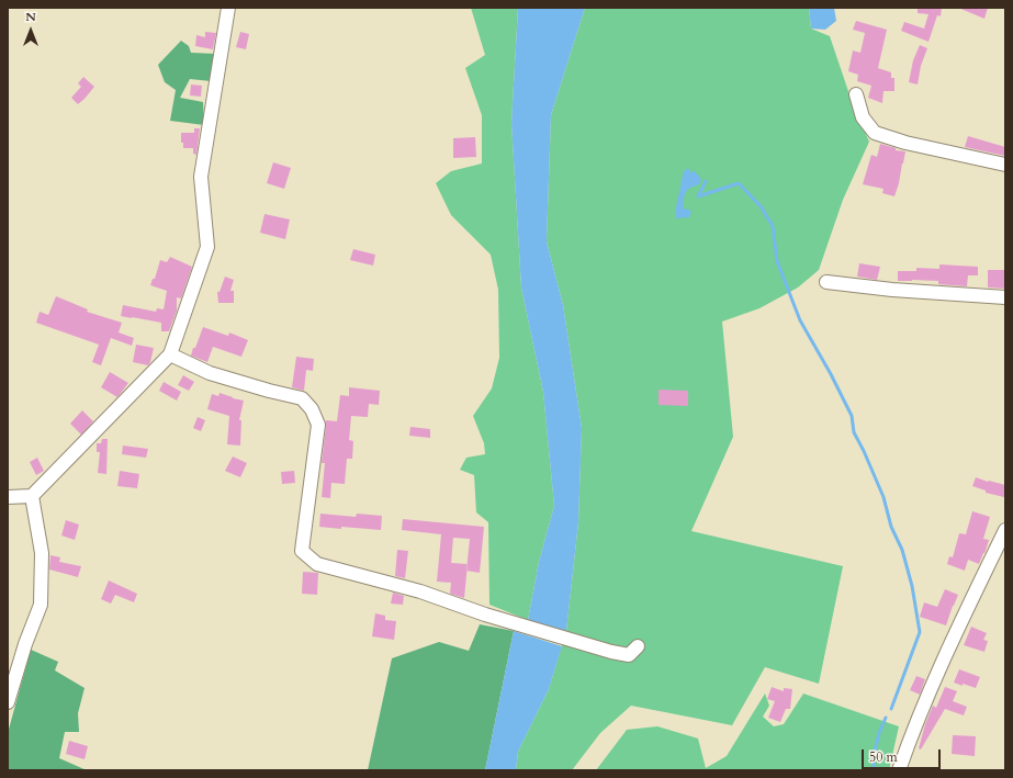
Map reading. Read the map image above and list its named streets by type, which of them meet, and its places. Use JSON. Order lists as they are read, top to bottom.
{
  "scale_bar": "50 m",
  "north": "top"
}
